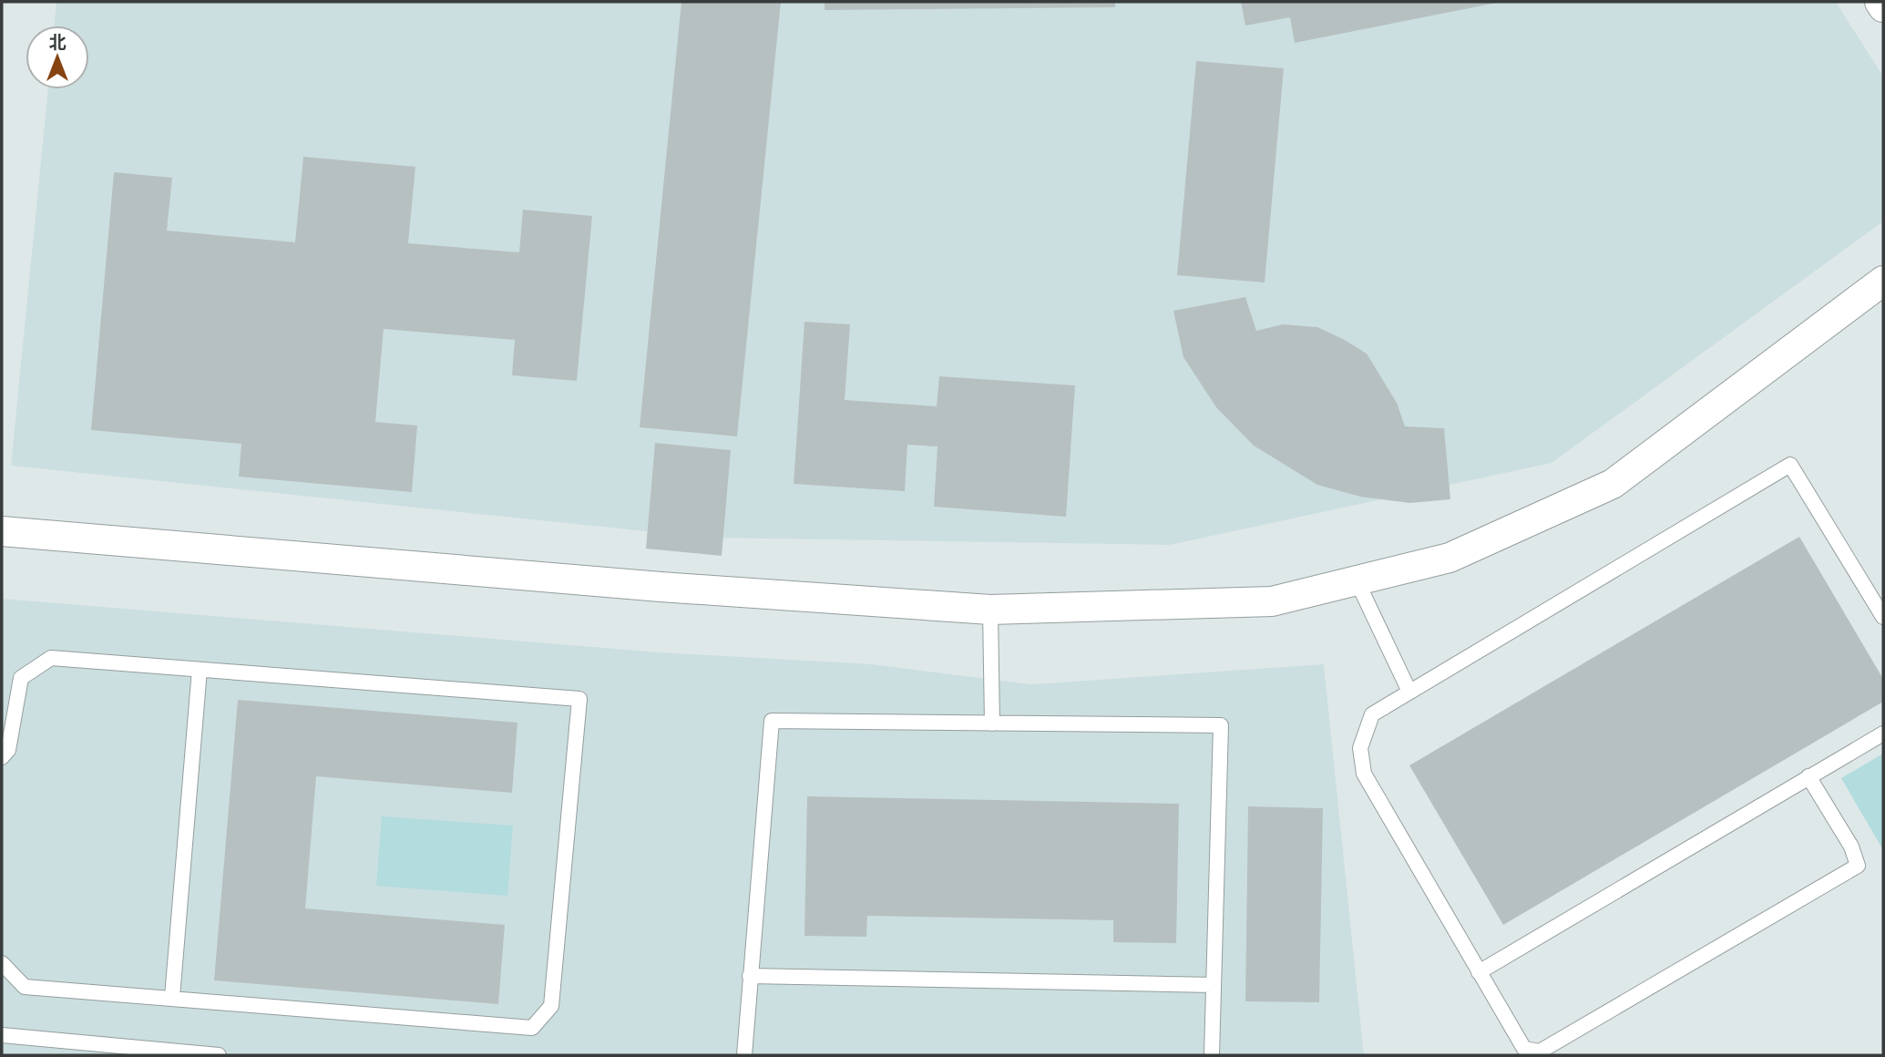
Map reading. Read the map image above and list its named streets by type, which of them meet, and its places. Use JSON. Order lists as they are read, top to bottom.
{
  "north": "top"
}
